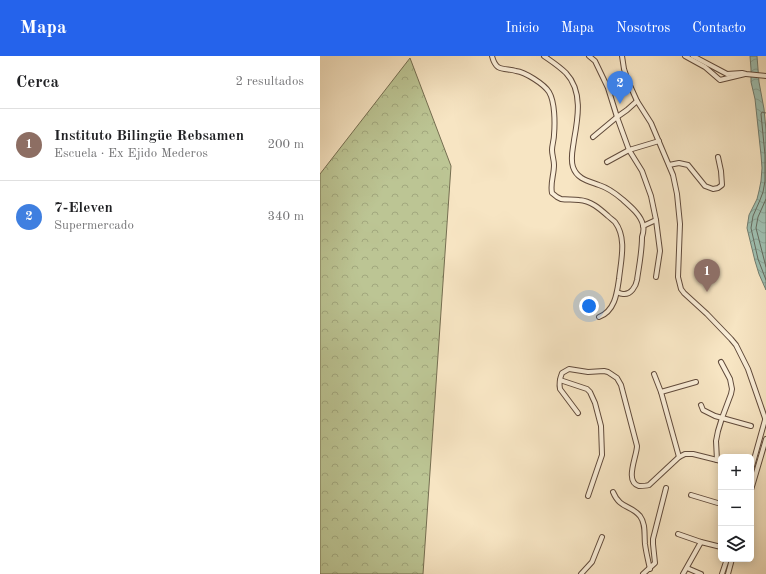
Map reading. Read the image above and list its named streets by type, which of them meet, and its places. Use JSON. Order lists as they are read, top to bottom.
{
  "page": {
    "header": "Mapa",
    "nav": [
      "Inicio",
      "Mapa",
      "Nosotros",
      "Contacto"
    ],
    "heading": ["Cerca", "2 resultados"],
    "pins": ["2", "1"],
    "list": [
      {
        "mark": "1",
        "name": "Instituto Bilingüe Rebsamen",
        "note": "Escuela · Ex Ejido Mederos",
        "value": "200 m"
      },
      {
        "mark": "2",
        "name": "7-Eleven",
        "note": "Supermercado",
        "value": "340 m"
      }
    ],
    "map_buttons": ["+", "−"]
  }
}
